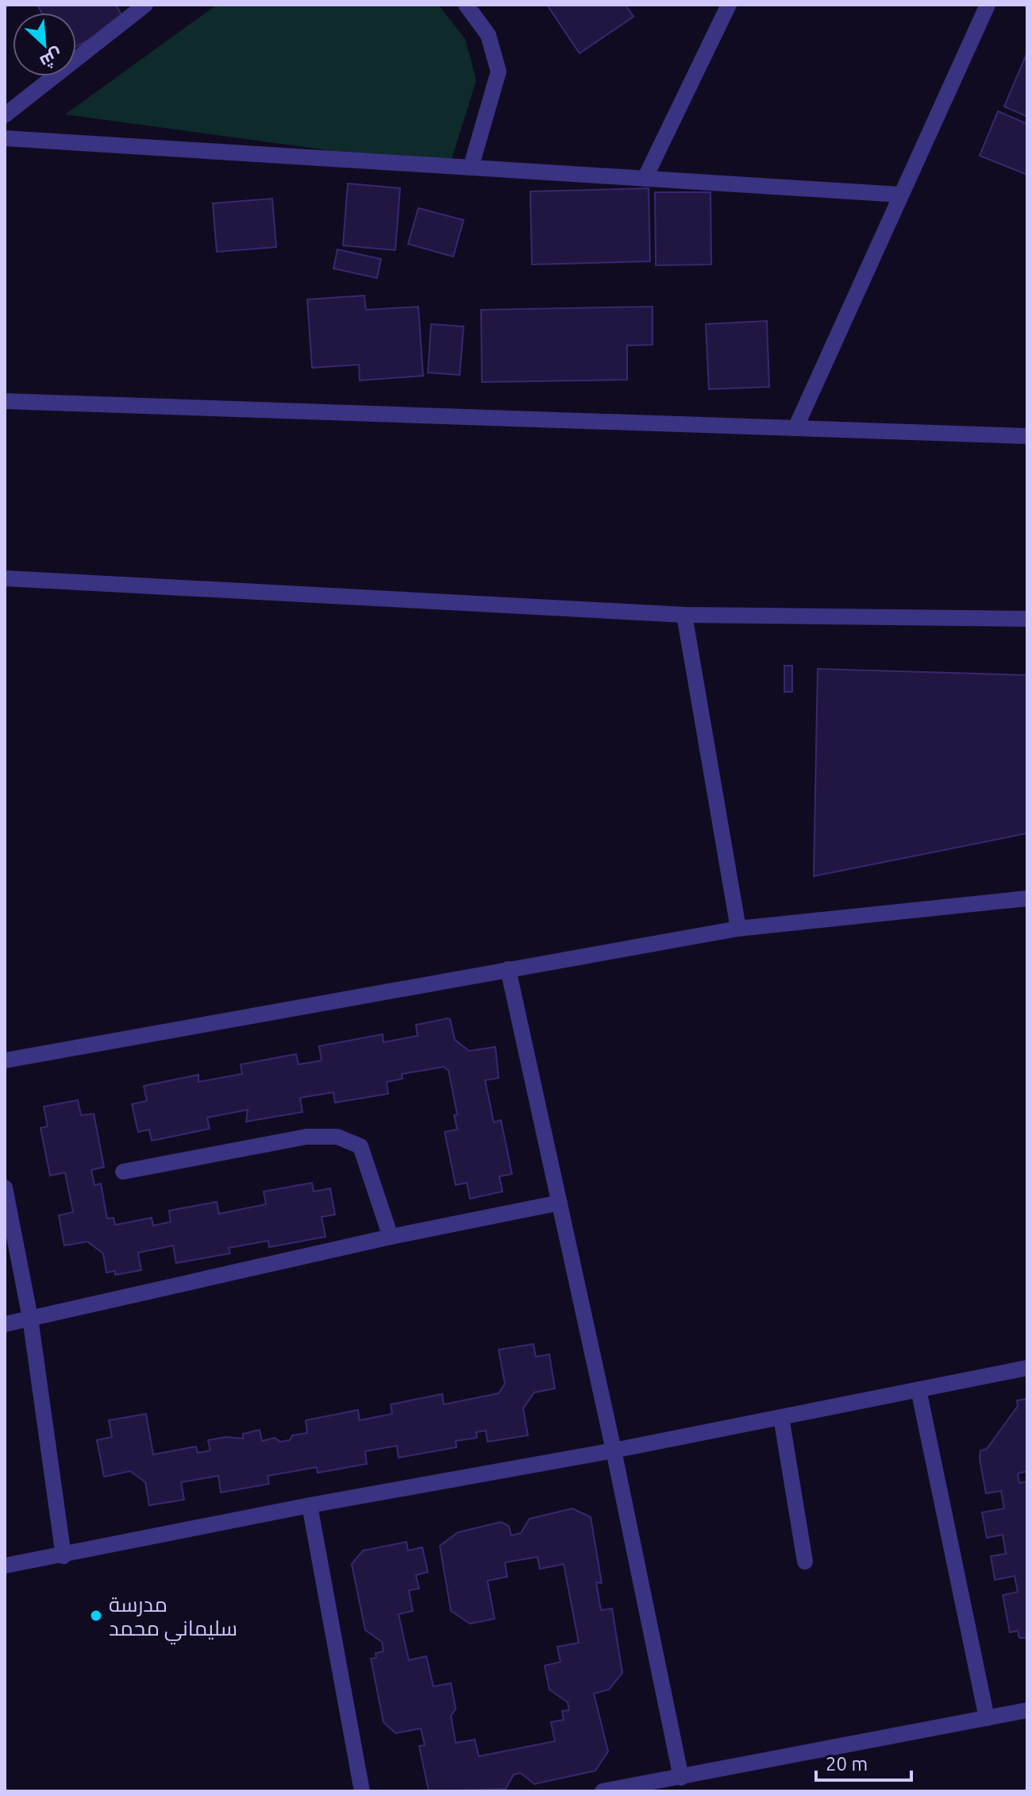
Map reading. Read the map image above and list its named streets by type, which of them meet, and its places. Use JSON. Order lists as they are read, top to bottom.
{
  "places": ["مدرسة سليماني محمد"],
  "scale_bar": "20 m",
  "north": "bottom right"
}
